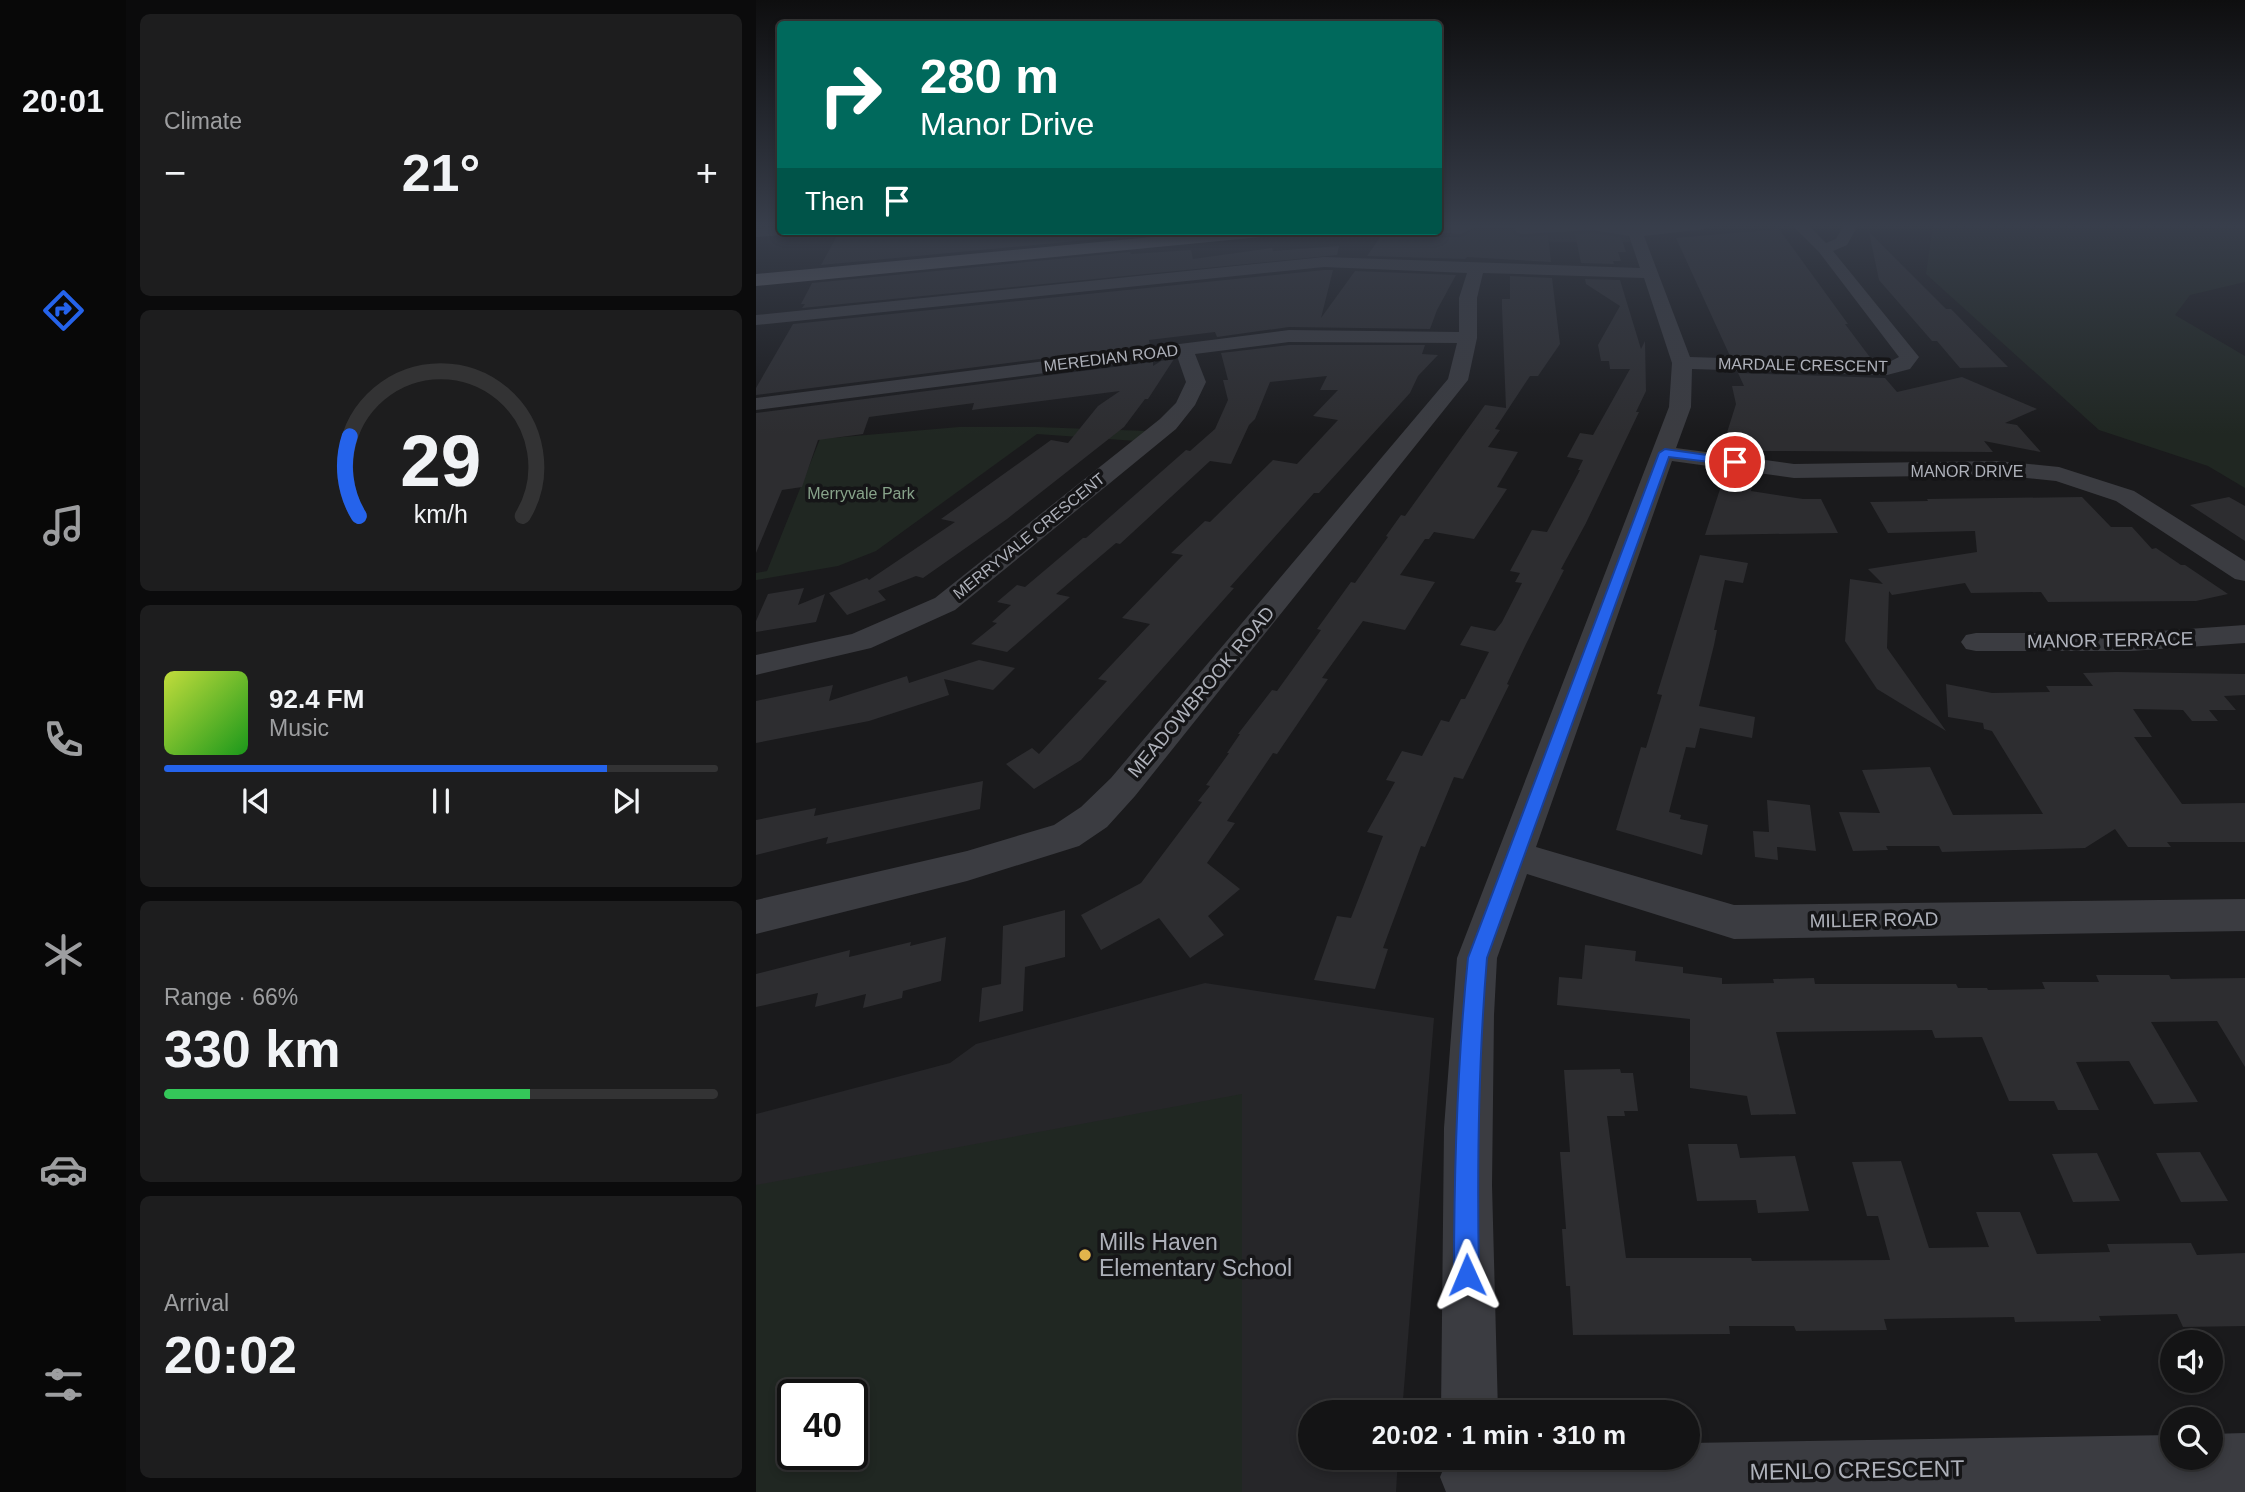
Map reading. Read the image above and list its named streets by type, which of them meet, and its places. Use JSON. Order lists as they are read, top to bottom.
{
  "streets": {
    "street": [
      "MEREDIAN ROAD",
      "MARDALE CRESCENT",
      "MANOR DRIVE",
      "MERRYVALE CRESCENT",
      "MANOR TERRACE",
      "MEADOWBROOK ROAD",
      "MILLER ROAD",
      "MENLO CRESCENT"
    ]
  },
  "crossings": [
    ["MEREDIAN ROAD", "MERRYVALE CRESCENT"],
    ["MEREDIAN ROAD", "MEADOWBROOK ROAD"]
  ],
  "parks": ["Merryvale Park"],
  "places": ["Mills Haven Elementary School"],
  "page": {
    "tabs": "20:01",
    "tile": [
      "Climate",
      ["Range · 66%", "330 km"],
      ["Arrival", "20:02"]
    ],
    "turn": ["280 m", "Manor Drive"],
    "heat": ["−", "21°", "+"],
    "then": "Then",
    "song": ["92.4 FM", "Music"],
    "limit": "40",
    "trip": "20:02 · 1 min · 310 m",
    "gauge": ["29", "km/h"]
  }
}
